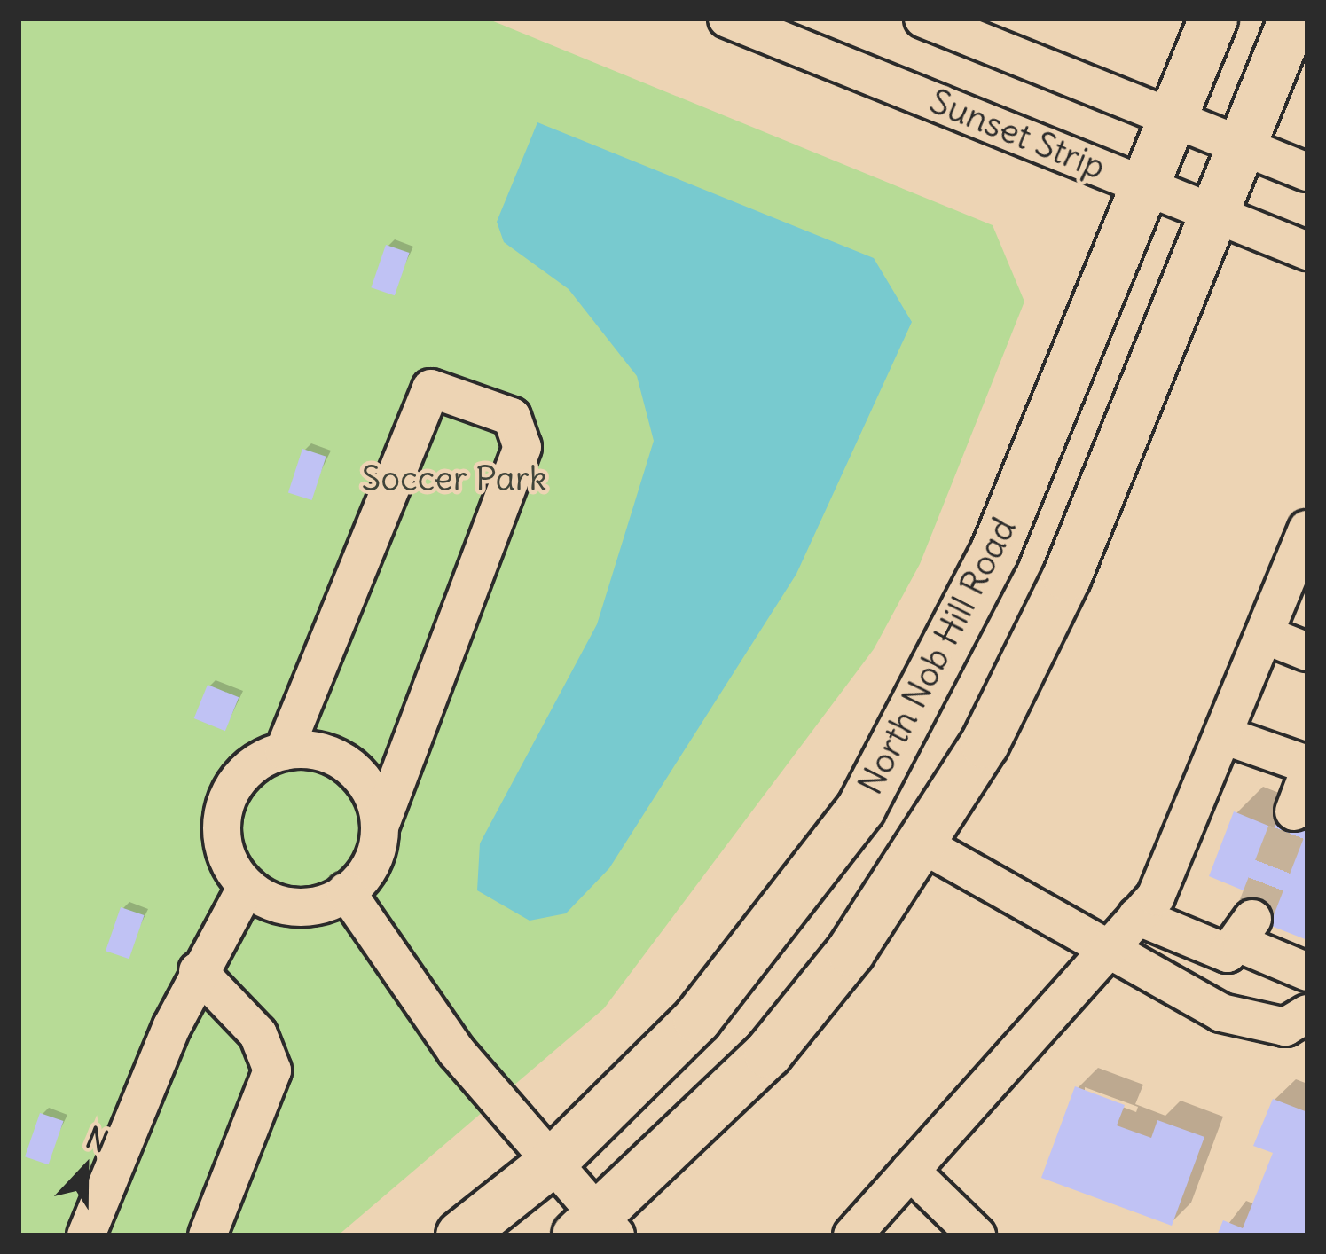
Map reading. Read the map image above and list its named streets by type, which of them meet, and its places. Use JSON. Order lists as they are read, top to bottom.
{
  "streets": {
    "main road": ["North Nob Hill Road"],
    "street": ["Sunset Strip"]
  },
  "crossings": [
    ["Sunset Strip", "North Nob Hill Road"]
  ],
  "parks": ["Soccer Park"],
  "north": "top"
}
